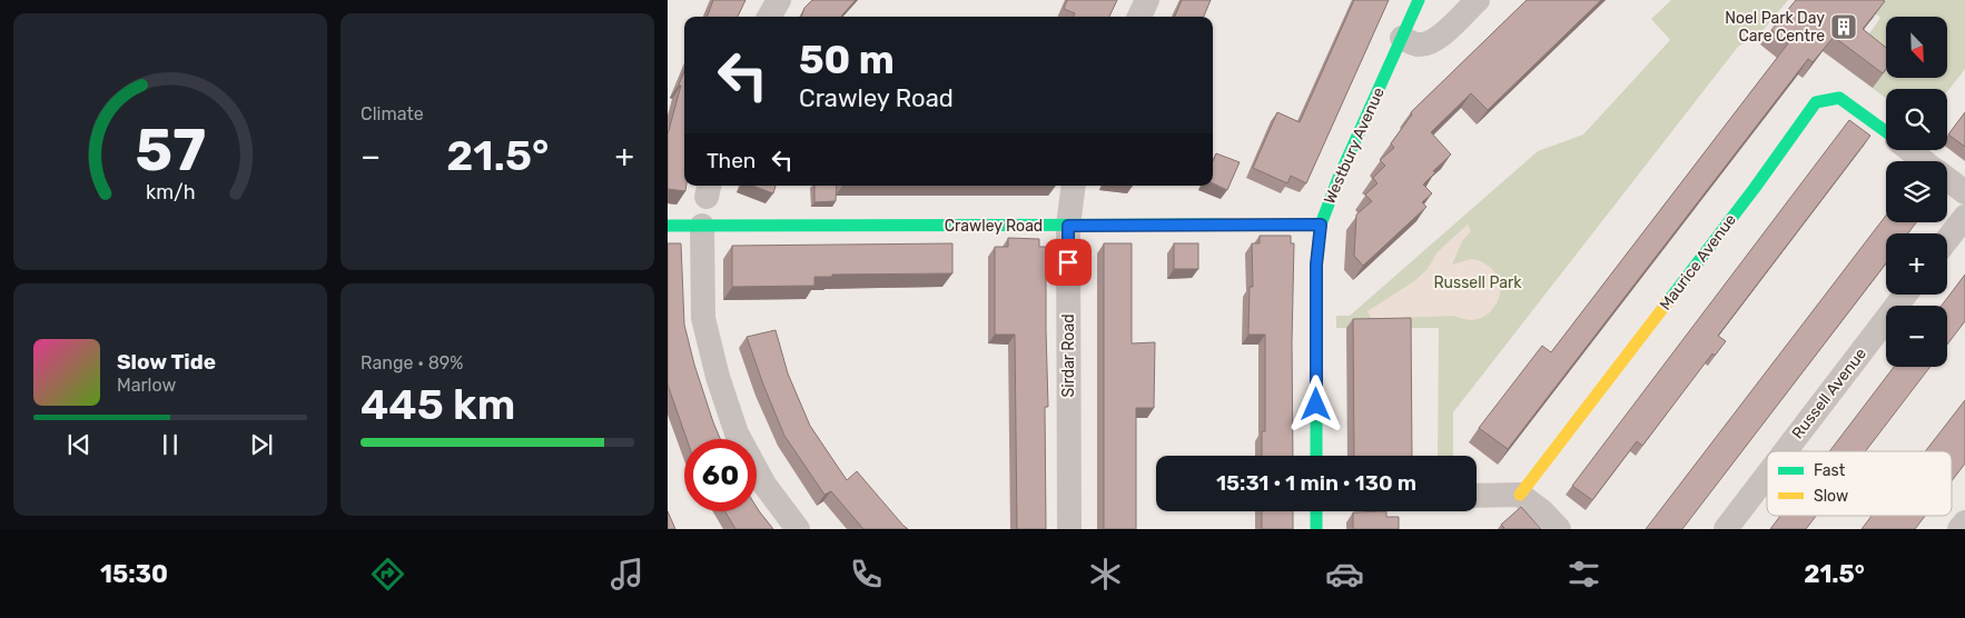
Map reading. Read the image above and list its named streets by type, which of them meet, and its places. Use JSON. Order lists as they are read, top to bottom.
{
  "streets": {
    "street": [
      "Westbury Avenue",
      "Crawley Road",
      "Maurice Avenue",
      "Sirdar Road",
      "Russell Avenue"
    ]
  },
  "crossings": [
    ["Westbury Avenue", "Crawley Road"],
    ["Crawley Road", "Sirdar Road"]
  ],
  "parks": ["Russell Park"],
  "places": {
    "building": ["Noel Park Day Care Centre"]
  },
  "legend": ["Fast", "Slow"],
  "north": "bottom right",
  "page": {
    "tile": [
      "Climate",
      ["Range · 89%", "445 km"]
    ],
    "map_buttons": ["+", "−"],
    "turn": ["50 m", "Crawley Road"],
    "heat": ["−", "21.5°", "+"],
    "then": "Then",
    "song": ["Slow Tide", "Marlow"],
    "limit": "60",
    "trip": "15:31 · 1 min · 130 m",
    "tabs": ["15:30", "21.5°"],
    "gauge": ["57", "km/h"]
  }
}
